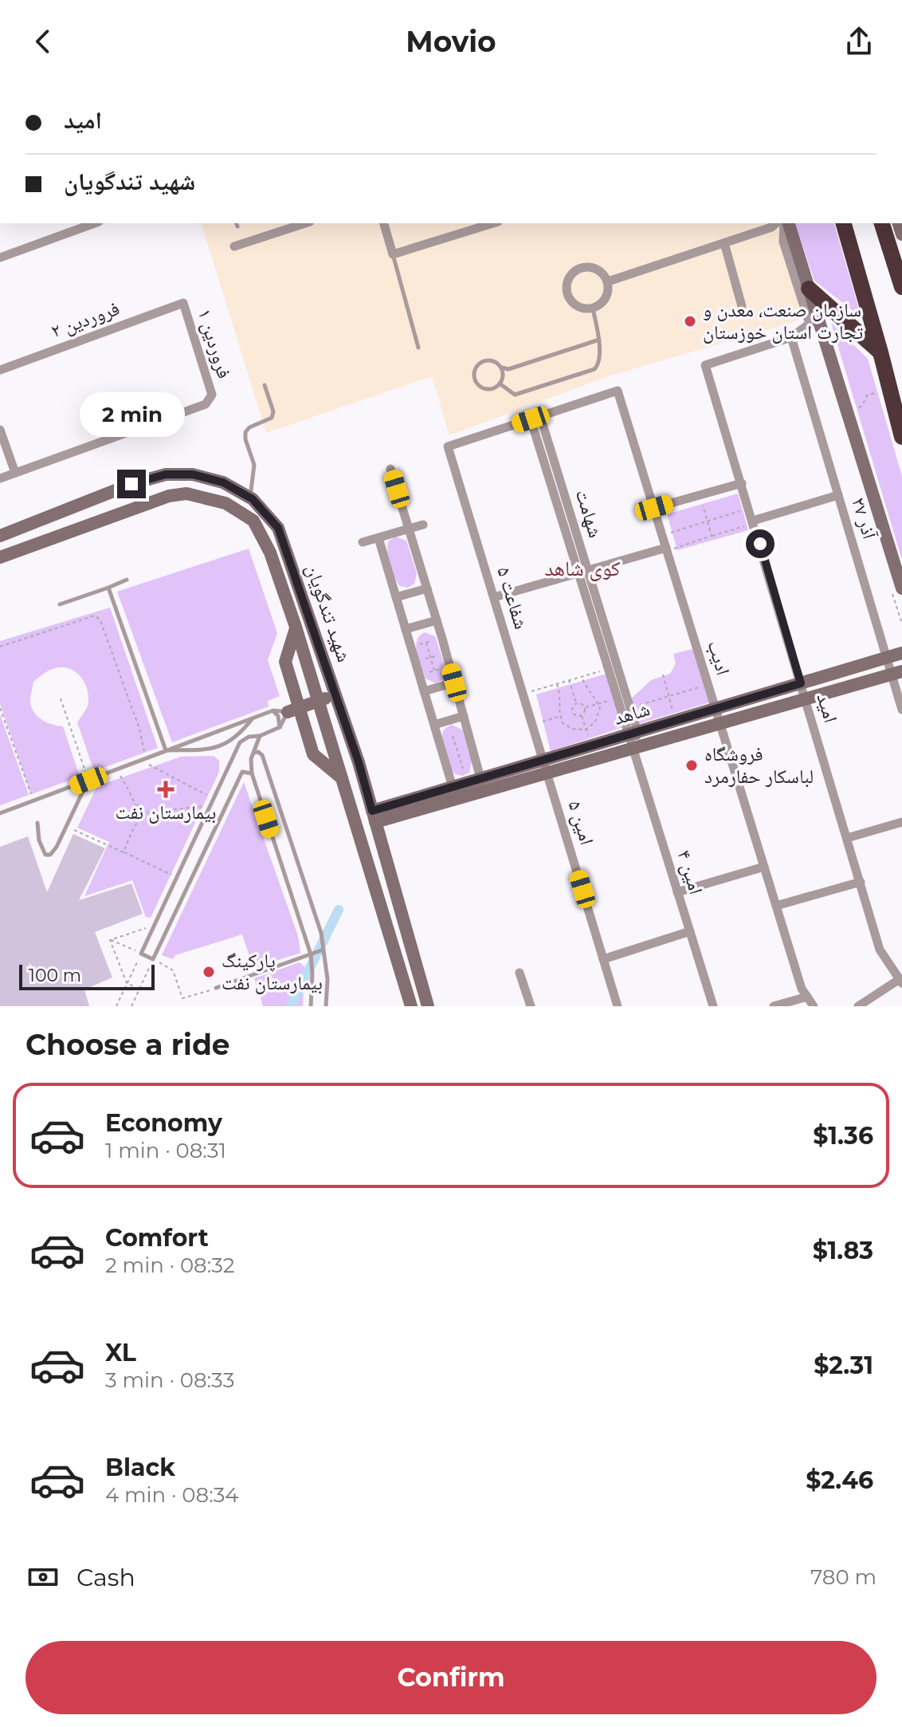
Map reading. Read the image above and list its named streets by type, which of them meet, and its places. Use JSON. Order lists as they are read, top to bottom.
{
  "streets": {
    "main road": ["شهید تندگویان", "شاهد"],
    "street": [
      "فروردین ۲",
      "فروردین ۱",
      "شهامت",
      "آذر ۲۷",
      "شفاعت ۵",
      "ادیب",
      "امید",
      "امین ۵",
      "امین ۴"
    ]
  },
  "crossings": [
    ["فروردین ۲", "فروردین ۱"],
    ["شهامت", "شفاعت ۵"],
    ["شهامت", "ادیب"],
    ["شهامت", "شاهد"],
    ["آذر ۲۷", "امید"],
    ["آذر ۲۷", "شاهد"],
    ["شفاعت ۵", "شاهد"],
    ["شفاعت ۵", "امین ۵"],
    ["شهید تندگویان", "شاهد"],
    ["ادیب", "شاهد"],
    ["امید", "شاهد"],
    ["شاهد", "امین ۵"],
    ["شاهد", "امین ۴"]
  ],
  "districts": ["کوی شاهد"],
  "places": {
    "other": ["سازمان صنعت، معدن و تجارت استان خوزستان", "فروشگاه لباسکار حفارمرد", "پارکینگ بیمارستان نفت"],
    "health": ["بیمارستان نفت"]
  },
  "scale_bar": "100 m",
  "page": {
    "header": "Movio",
    "banner": ["امید", "شهید تندگویان"],
    "bubble": "2 min",
    "scale": "100 m",
    "heading": "Choose a ride",
    "list": [
      {
        "name": "Economy",
        "note": "1 min · 08:31",
        "value": "$1.36"
      },
      {
        "name": "Comfort",
        "note": "2 min · 08:32",
        "value": "$1.83"
      },
      {
        "name": "XL",
        "note": "3 min · 08:33",
        "value": "$2.31"
      },
      {
        "name": "Black",
        "note": "4 min · 08:34",
        "value": "$2.46"
      }
    ],
    "pay": ["Cash", "780 m"],
    "buttons": "Confirm"
  }
}
